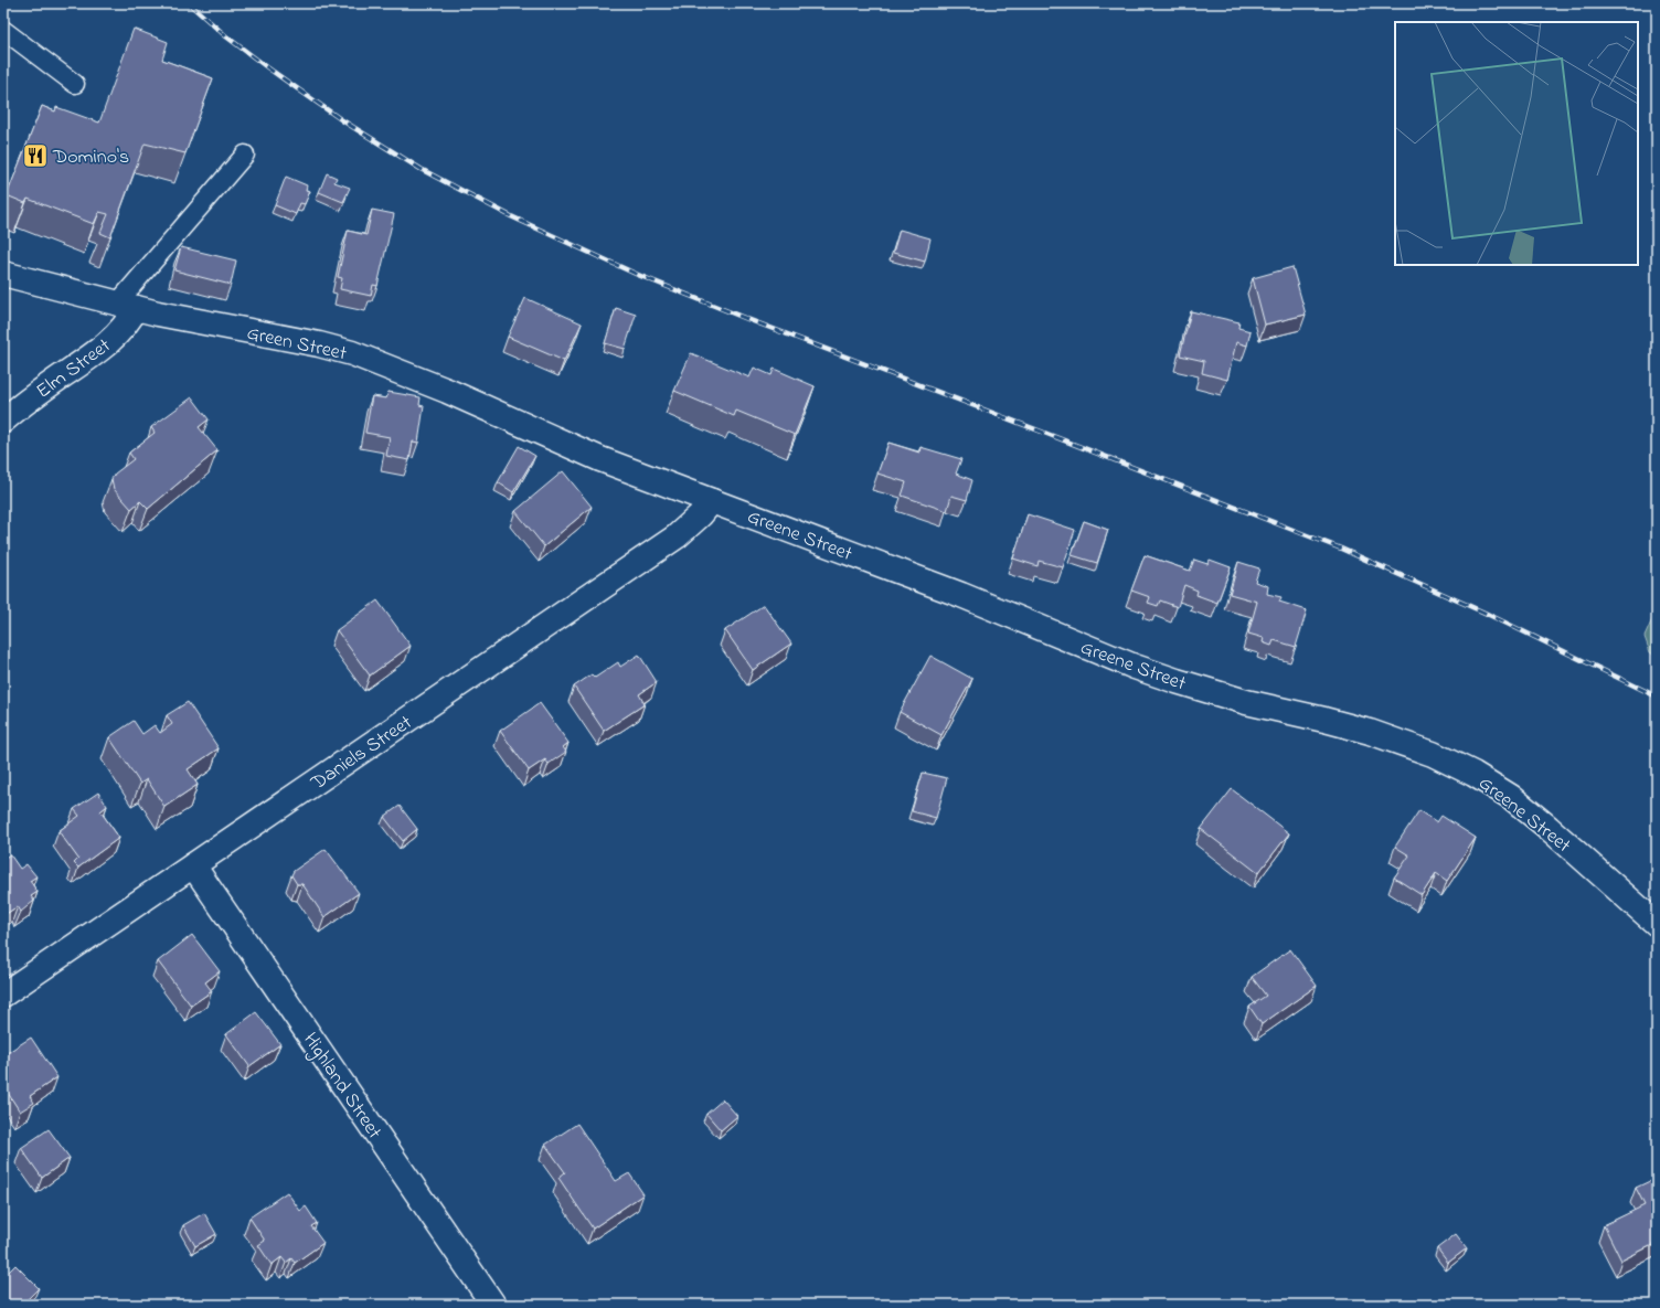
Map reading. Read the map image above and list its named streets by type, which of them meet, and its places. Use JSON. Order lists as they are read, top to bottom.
{
  "streets": {
    "street": [
      "Green Street",
      "Elm Street",
      "Greene Street",
      "Daniels Street",
      "Highland Street"
    ]
  },
  "crossings": [
    ["Green Street", "Elm Street"],
    ["Green Street", "Greene Street"],
    ["Greene Street", "Daniels Street"],
    ["Daniels Street", "Highland Street"]
  ],
  "places": {
    "restaurant": ["Domino's"]
  }
}
